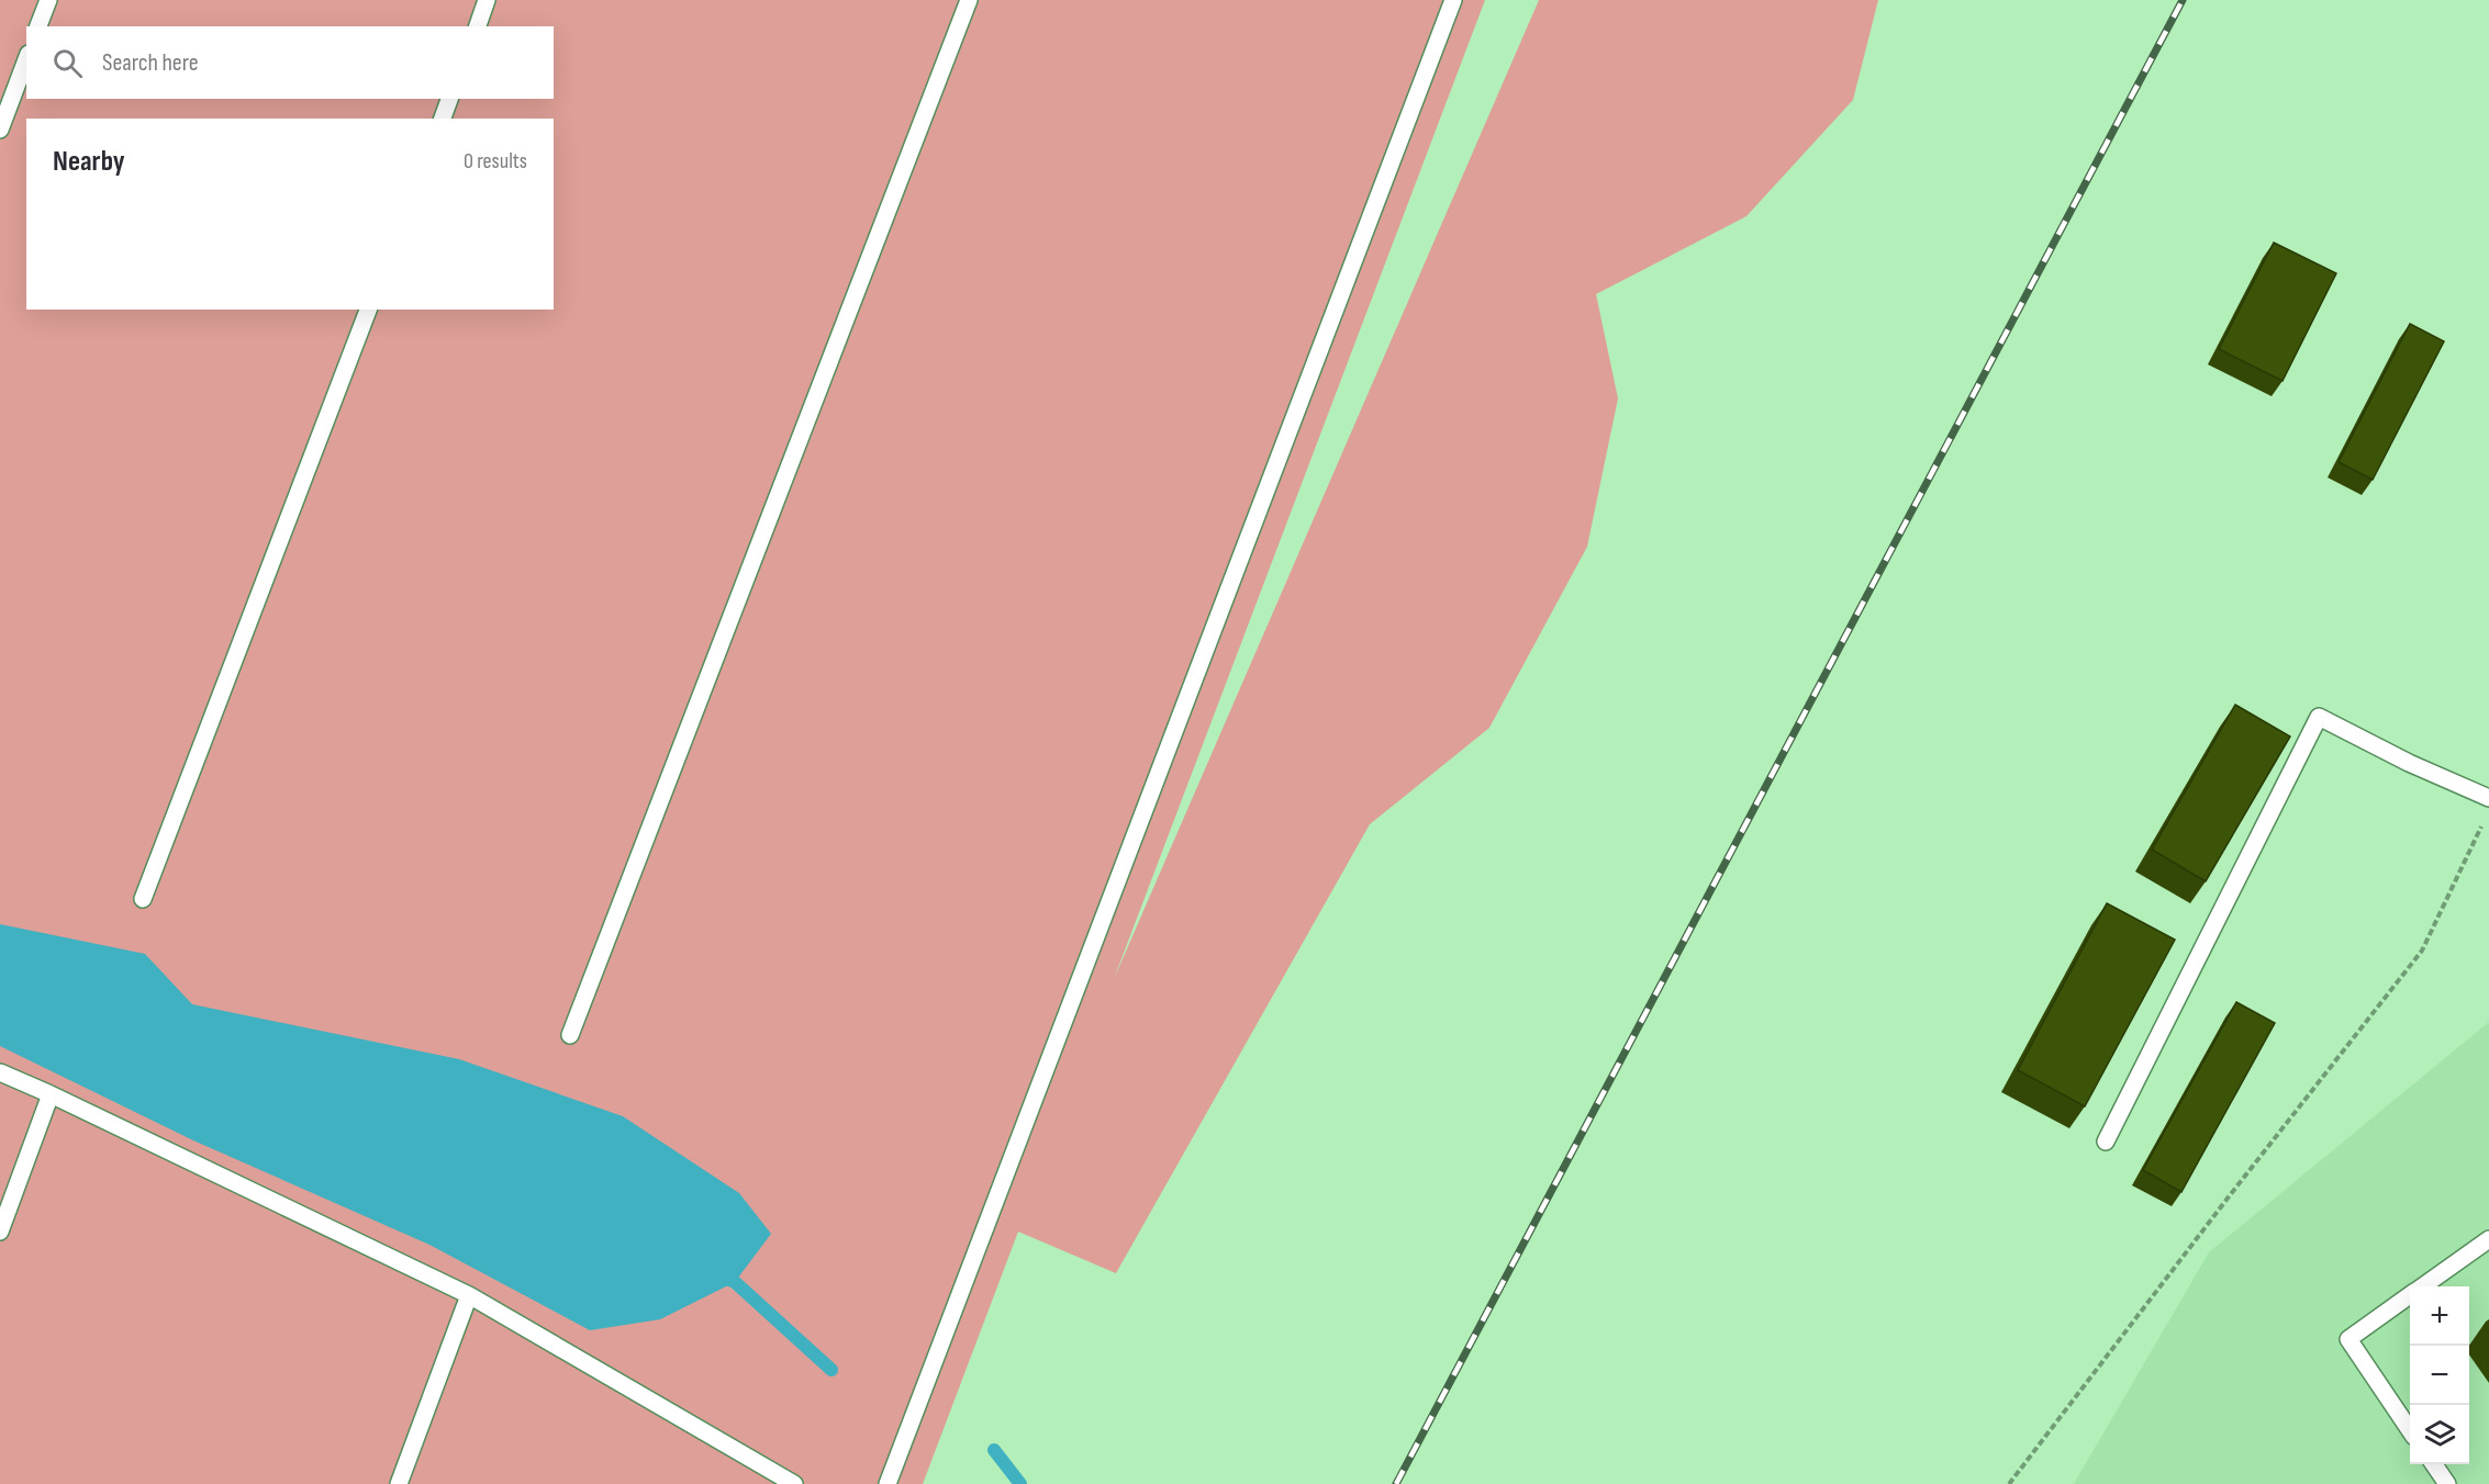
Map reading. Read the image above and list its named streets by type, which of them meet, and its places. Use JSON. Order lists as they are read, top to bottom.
{
  "page": {
    "search": "Search here",
    "heading": ["Nearby", "0 results"],
    "map_buttons": ["+", "−"]
  }
}
